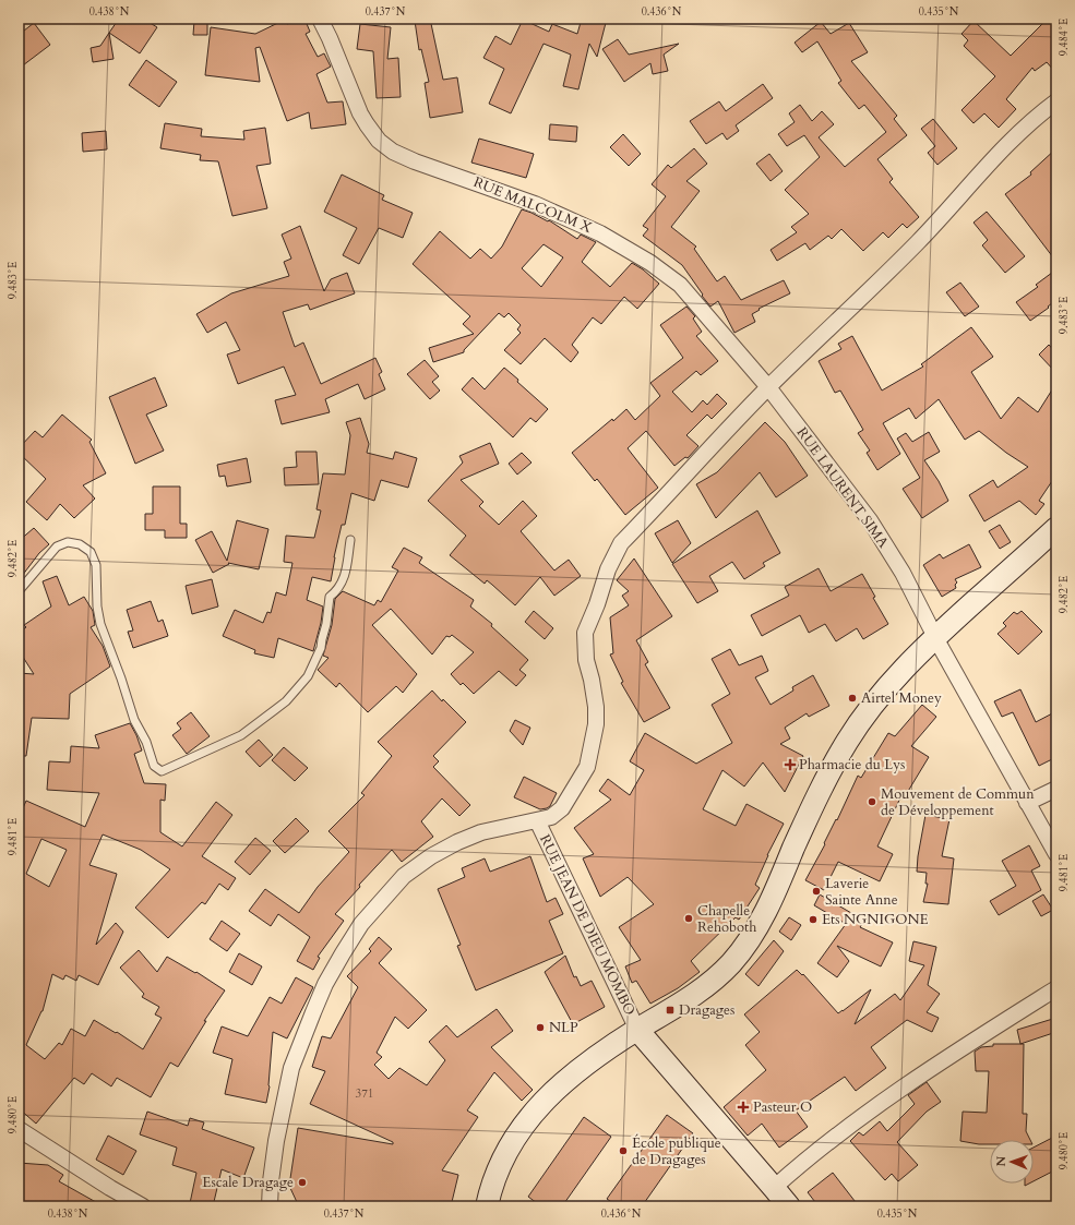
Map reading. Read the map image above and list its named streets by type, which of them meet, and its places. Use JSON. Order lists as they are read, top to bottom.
{
  "streets": {
    "street": ["RUE MALCOLM X", "RUE LAURENT SIMA", "RUE JEAN DE DIEU MOMBO"]
  },
  "crossings": [
    ["RUE MALCOLM X", "RUE LAURENT SIMA"]
  ],
  "places": {
    "other": [
      "Airtel Money",
      "Mouvement de Commun de Développement",
      "Laverie Sainte Anne",
      "Chapelle Rehoboth",
      "Ets NGNIGONE",
      "NLP",
      "École publique de Dragages",
      "Escale Dragage"
    ],
    "health": ["Pharmacie du Lys", "Pasteur O"],
    "transit": ["Dragages"]
  },
  "house_numbers": ["371"],
  "north": "left",
  "coordinates": [
    "0.438°N",
    "0.437°N",
    "0.436°N",
    "0.435°N",
    "9.484°E",
    "9.483°E",
    "9.482°E",
    "9.481°E",
    "9.480°E"
  ]
}
